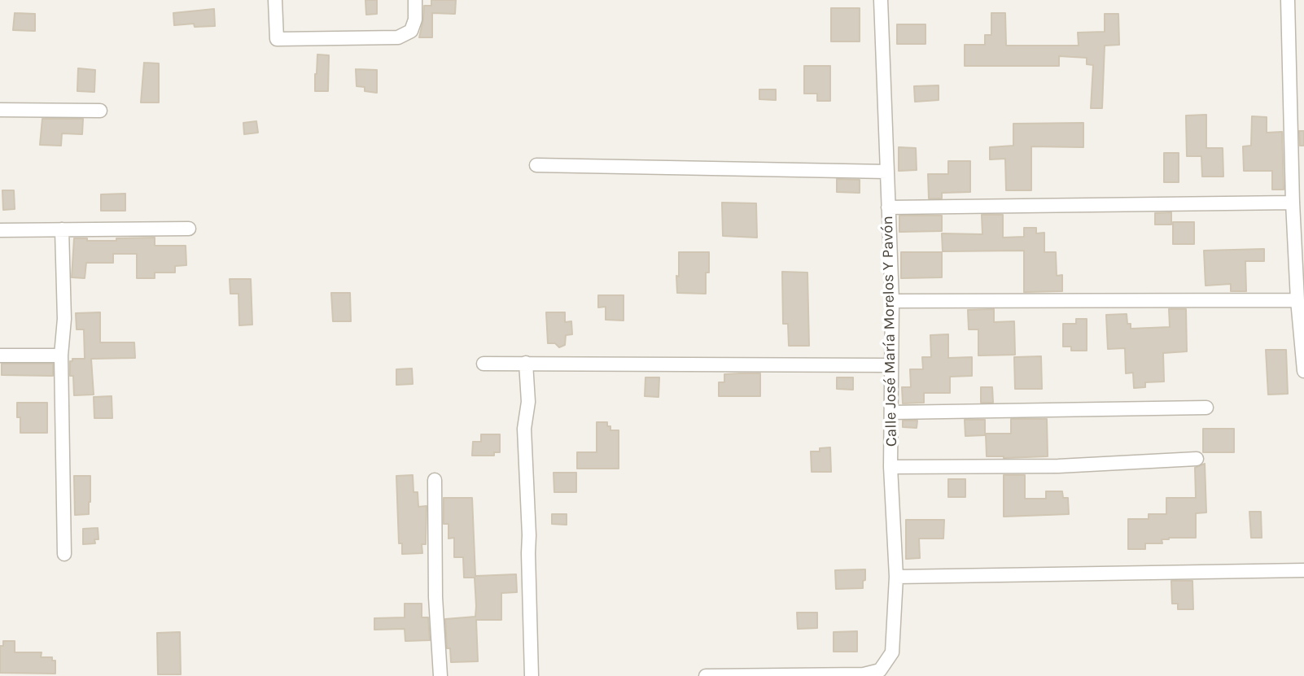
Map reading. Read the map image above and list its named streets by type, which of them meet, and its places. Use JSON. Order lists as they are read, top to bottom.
{
  "streets": {
    "street": ["Calle José María Morelos Y Pavón"]
  }
}
